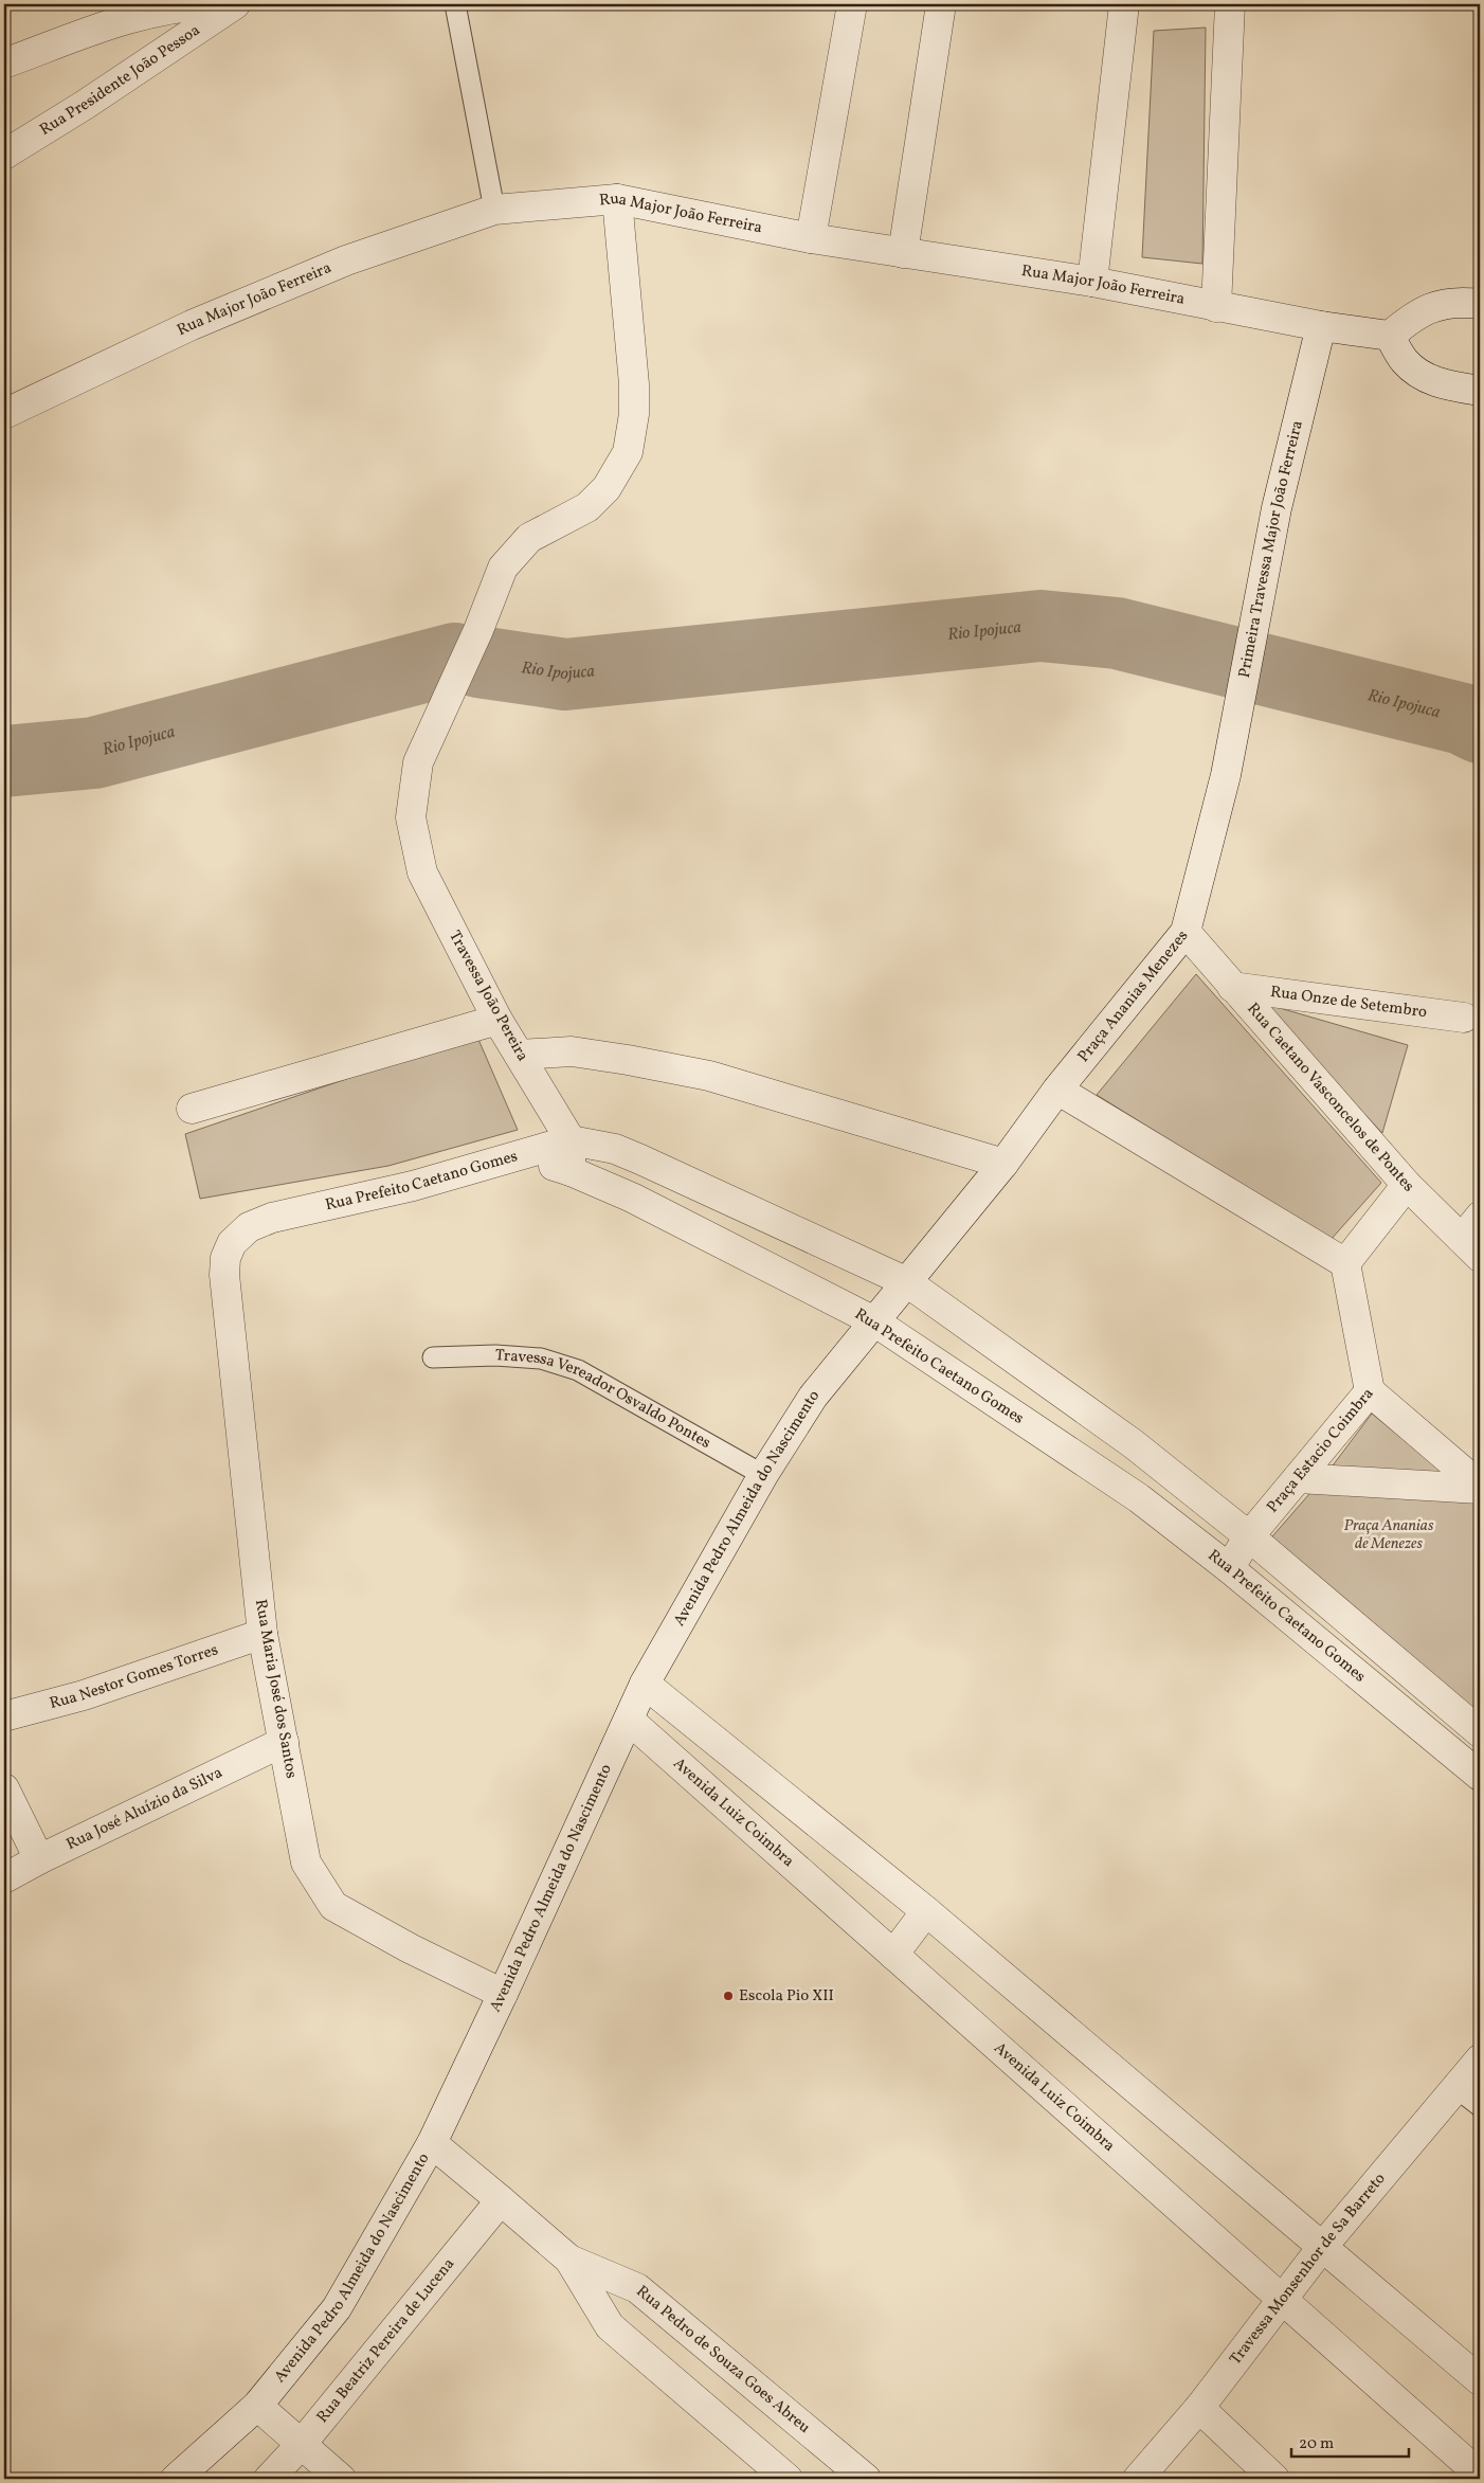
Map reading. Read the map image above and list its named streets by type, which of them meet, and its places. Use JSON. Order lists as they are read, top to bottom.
{
  "streets": {
    "street": [
      "Rua Presidente João Pessoa",
      "Rua Major João Ferreira",
      "Primeira Travessa Major João Ferreira",
      "Travessa João Pereira",
      "Praça Ananias Menezes",
      "Rua Onze de Setembro",
      "Rua Caetano Vasconcelos de Pontes",
      "Rua Prefeito Caetano Gomes",
      "Praça Estacio Coimbra",
      "Avenida Pedro Almeida do Nascimento",
      "Rua Nestor Gomes Torres",
      "Rua Maria José dos Santos",
      "Rua José Aluízio da Silva",
      "Avenida Luiz Coimbra",
      "Travessa Monsenhor de Sa Barreto",
      "Rua Beatriz Pereira de Lucena",
      "Rua Pedro de Souza Goes Abreu"
    ],
    "lane": ["Travessa Vereador Osvaldo Pontes"]
  },
  "crossings": [
    ["Rua Major João Ferreira", "Primeira Travessa Major João Ferreira"],
    ["Rua Major João Ferreira", "Travessa João Pereira"],
    ["Primeira Travessa Major João Ferreira", "Praça Ananias Menezes"],
    ["Praça Ananias Menezes", "Rua Caetano Vasconcelos de Pontes"],
    ["Praça Ananias Menezes", "Avenida Pedro Almeida do Nascimento"],
    ["Rua Onze de Setembro", "Rua Caetano Vasconcelos de Pontes"],
    ["Rua Prefeito Caetano Gomes", "Praça Estacio Coimbra"],
    ["Rua Prefeito Caetano Gomes", "Avenida Pedro Almeida do Nascimento"],
    ["Rua Prefeito Caetano Gomes", "Rua Maria José dos Santos"],
    ["Travessa Vereador Osvaldo Pontes", "Avenida Pedro Almeida do Nascimento"],
    ["Avenida Pedro Almeida do Nascimento", "Rua Maria José dos Santos"],
    ["Avenida Pedro Almeida do Nascimento", "Avenida Luiz Coimbra"],
    ["Avenida Pedro Almeida do Nascimento", "Rua Pedro de Souza Goes Abreu"],
    ["Rua Nestor Gomes Torres", "Rua Maria José dos Santos"],
    ["Rua Maria José dos Santos", "Rua José Aluízio da Silva"],
    ["Avenida Luiz Coimbra", "Travessa Monsenhor de Sa Barreto"],
    ["Rua Beatriz Pereira de Lucena", "Rua Pedro de Souza Goes Abreu"]
  ],
  "water": ["Rio Ipojuca"],
  "parks": ["Praça Ananias de Menezes"],
  "places": ["Escola Pio XII"],
  "scale_bar": "20 m"
}
